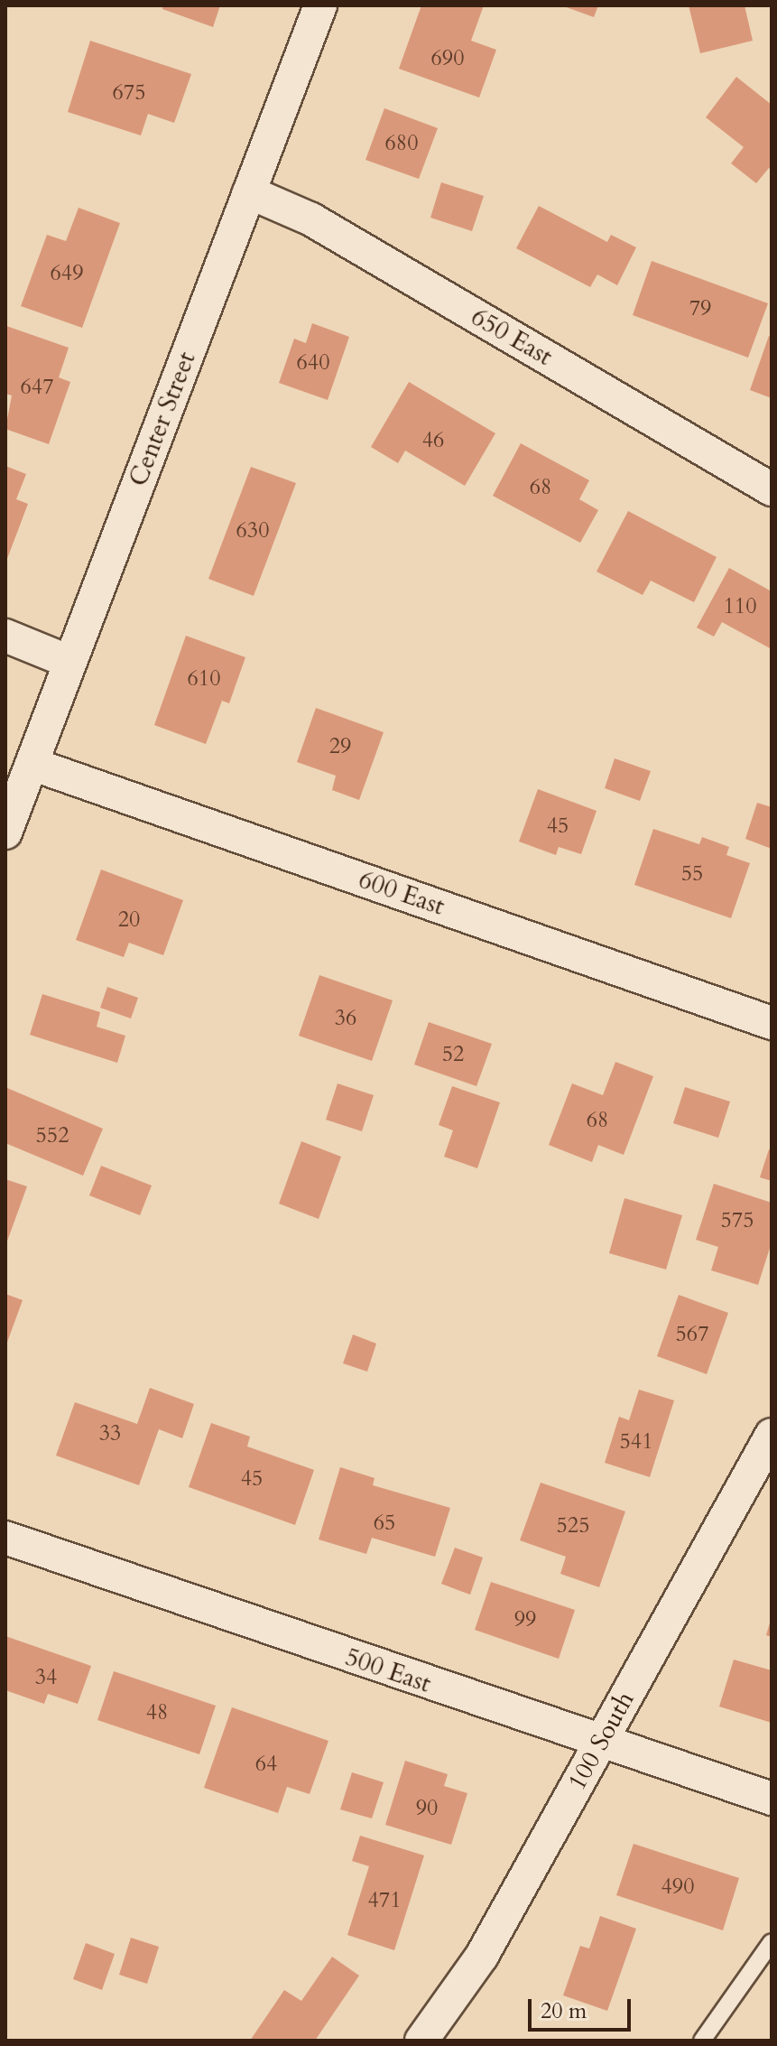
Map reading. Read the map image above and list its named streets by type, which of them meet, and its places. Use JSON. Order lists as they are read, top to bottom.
{
  "streets": {
    "street": [
      "650 East",
      "Center Street",
      "600 East",
      "500 East",
      "100 South"
    ]
  },
  "crossings": [
    ["650 East", "Center Street"],
    ["Center Street", "600 East"],
    ["500 East", "100 South"]
  ],
  "house_numbers": [
    "690",
    "675",
    "680",
    "649",
    "79",
    "640",
    "647",
    "46",
    "68",
    "630",
    "110",
    "610",
    "29",
    "45",
    "55",
    "20",
    "36",
    "52",
    "68",
    "552",
    "575",
    "567",
    "33",
    "541",
    "45",
    "65",
    "525",
    "99",
    "34",
    "48",
    "64",
    "90",
    "490",
    "471"
  ],
  "scale_bar": "20 m"
}
